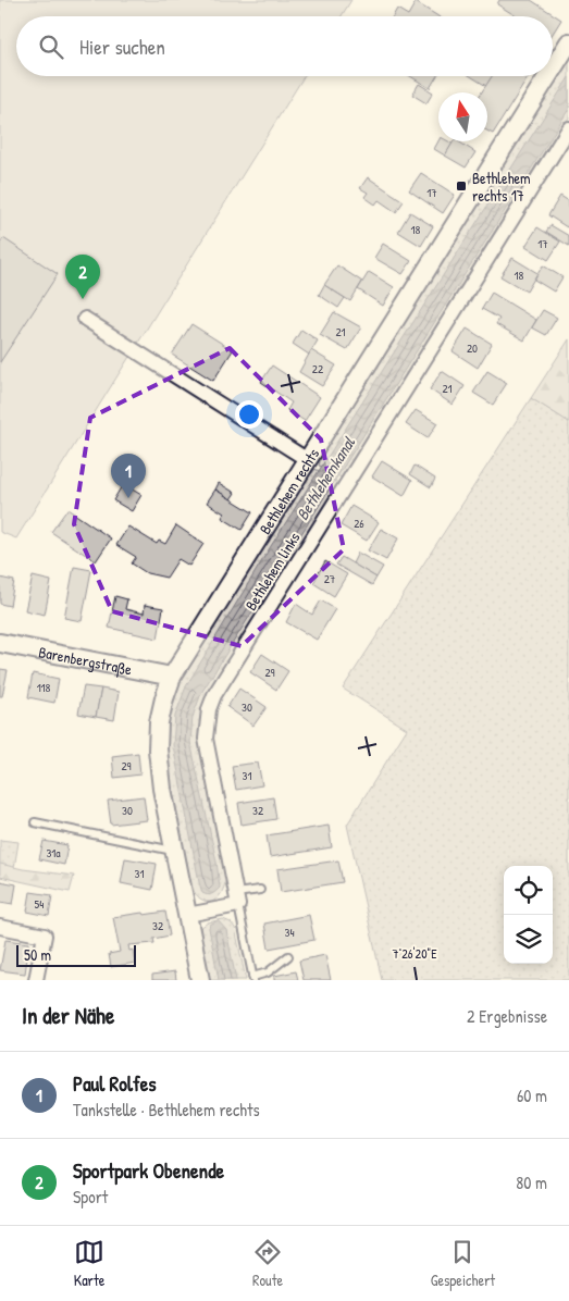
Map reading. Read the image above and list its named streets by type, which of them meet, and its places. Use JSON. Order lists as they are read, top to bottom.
{
  "streets": {
    "street": ["Bethlehem rechts", "Bethlehem links", "Barenbergstraße"]
  },
  "crossings": [
    ["Bethlehem rechts", "Barenbergstraße"]
  ],
  "water": ["Bethlehemkanal"],
  "places": {
    "transit": ["Bethlehem rechts 17"]
  },
  "house_numbers": [
    "17",
    "18",
    "17",
    "18",
    "21",
    "20",
    "22",
    "21",
    "26",
    "27",
    "29",
    "118",
    "30",
    "29",
    "31",
    "30",
    "32",
    "31a",
    "31",
    "54",
    "32",
    "34"
  ],
  "scale_bar": "50 m",
  "north": "top",
  "page": {
    "search": "Hier suchen",
    "pins": ["2", "1"],
    "scale": "50 m",
    "heading": ["In der Nähe", "2 Ergebnisse"],
    "list": [
      {
        "mark": "1",
        "name": "Paul Rolfes",
        "note": "Tankstelle · Bethlehem rechts",
        "value": "60 m"
      },
      {
        "mark": "2",
        "name": "Sportpark Obenende",
        "note": "Sport",
        "value": "80 m"
      }
    ],
    "nav": ["Karte", "Route", "Gespeichert"]
  },
  "coordinates": ["7°26'20\"E"]
}
